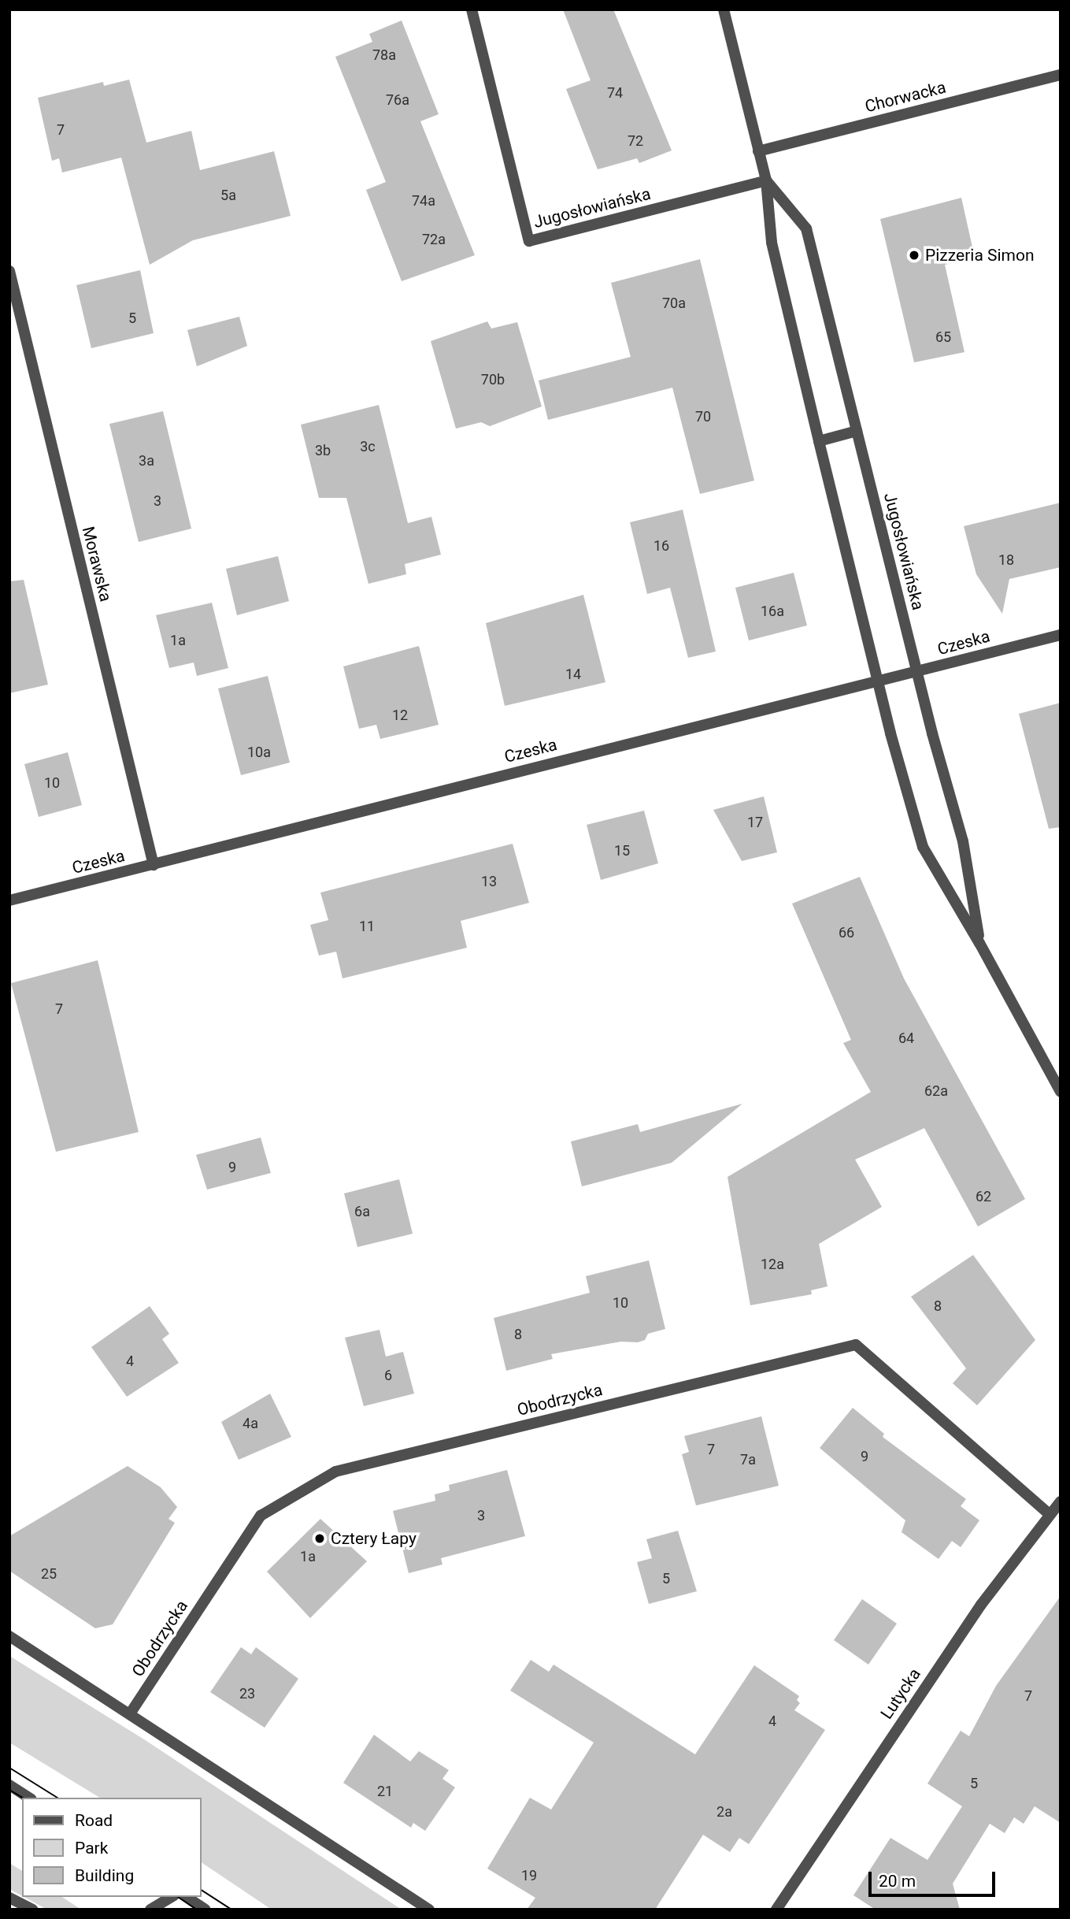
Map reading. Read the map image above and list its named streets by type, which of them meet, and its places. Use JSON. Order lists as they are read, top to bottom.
{
  "streets": {
    "street": [
      "Chorwacka",
      "Jugosłowiańska",
      "Morawska",
      "Czeska",
      "Obodrzycka",
      "Lutycka"
    ]
  },
  "crossings": [
    ["Chorwacka", "Jugosłowiańska"],
    ["Jugosłowiańska", "Czeska"],
    ["Morawska", "Czeska"],
    ["Obodrzycka", "Lutycka"]
  ],
  "places": ["Pizzeria Simon", "Cztery Łapy"],
  "house_numbers": [
    "78a",
    "74",
    "76a",
    "7",
    "72",
    "5a",
    "74a",
    "72a",
    "70a",
    "5",
    "65",
    "70b",
    "70",
    "3c",
    "3b",
    "3a",
    "3",
    "16",
    "18",
    "16a",
    "1a",
    "14",
    "12",
    "10a",
    "10",
    "17",
    "15",
    "13",
    "11",
    "66",
    "7",
    "64",
    "62a",
    "9",
    "62",
    "6a",
    "12a",
    "10",
    "8",
    "8",
    "4",
    "6",
    "4a",
    "7",
    "9",
    "7a",
    "3",
    "1a",
    "25",
    "5",
    "23",
    "7",
    "4",
    "5",
    "21",
    "2a",
    "19"
  ],
  "legend": ["Road", "Park", "Building"],
  "scale_bar": "20 m"
}
